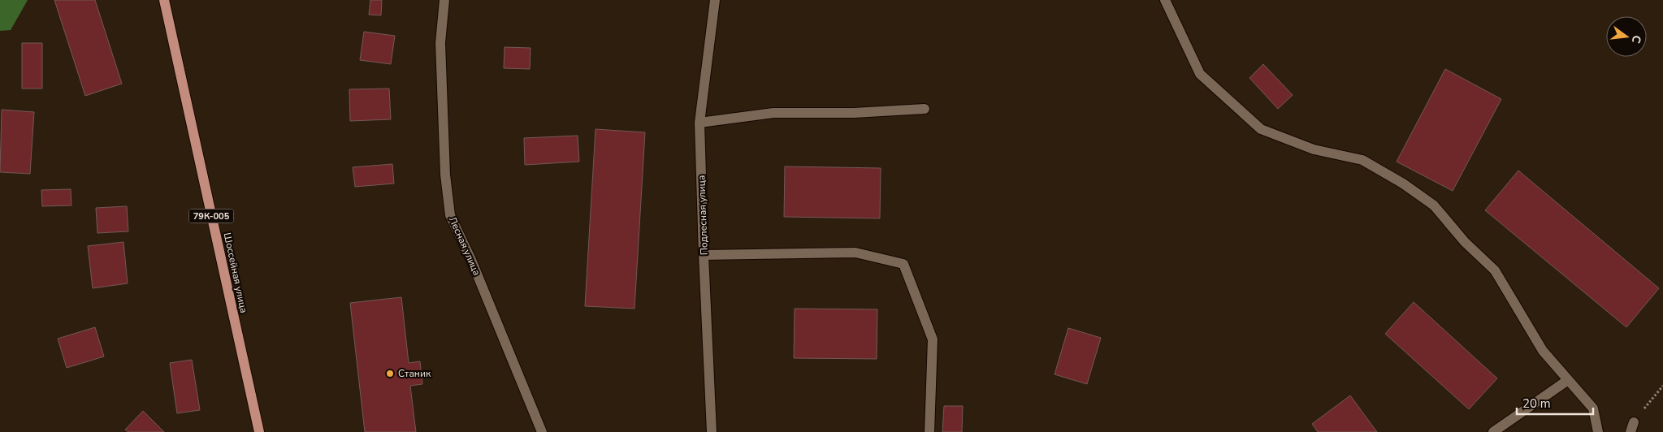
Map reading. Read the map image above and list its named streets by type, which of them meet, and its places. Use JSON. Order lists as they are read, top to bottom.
{
  "streets": {
    "main road": ["79К-005", "Шоссейная улица"],
    "street": ["Подлесная улица", "Лесная улица"]
  },
  "places": ["Станик"],
  "scale_bar": "20 m",
  "north": "right"
}
